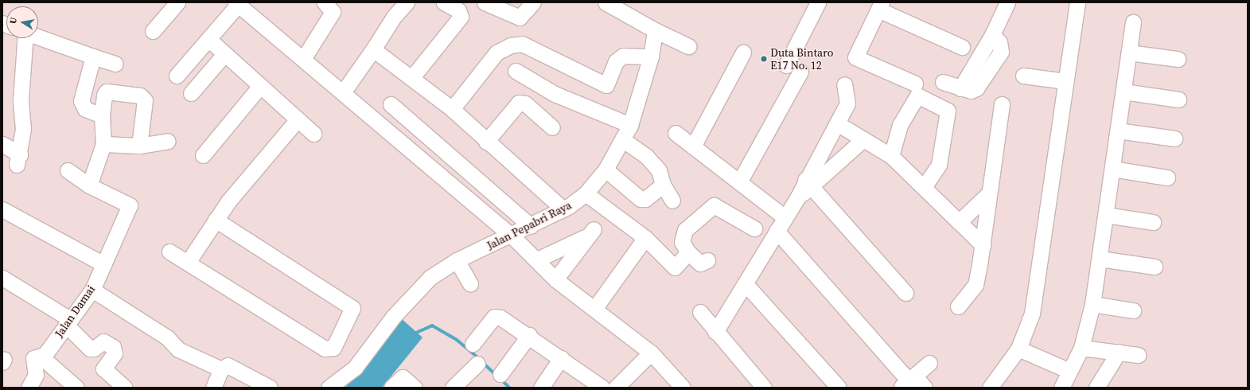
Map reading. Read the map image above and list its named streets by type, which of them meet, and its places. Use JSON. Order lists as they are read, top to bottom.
{
  "streets": {
    "street": ["Jalan Pepabri Raya", "Jalan Damai"]
  },
  "places": ["Duta Bintaro E17 No. 12"],
  "north": "left"
}
